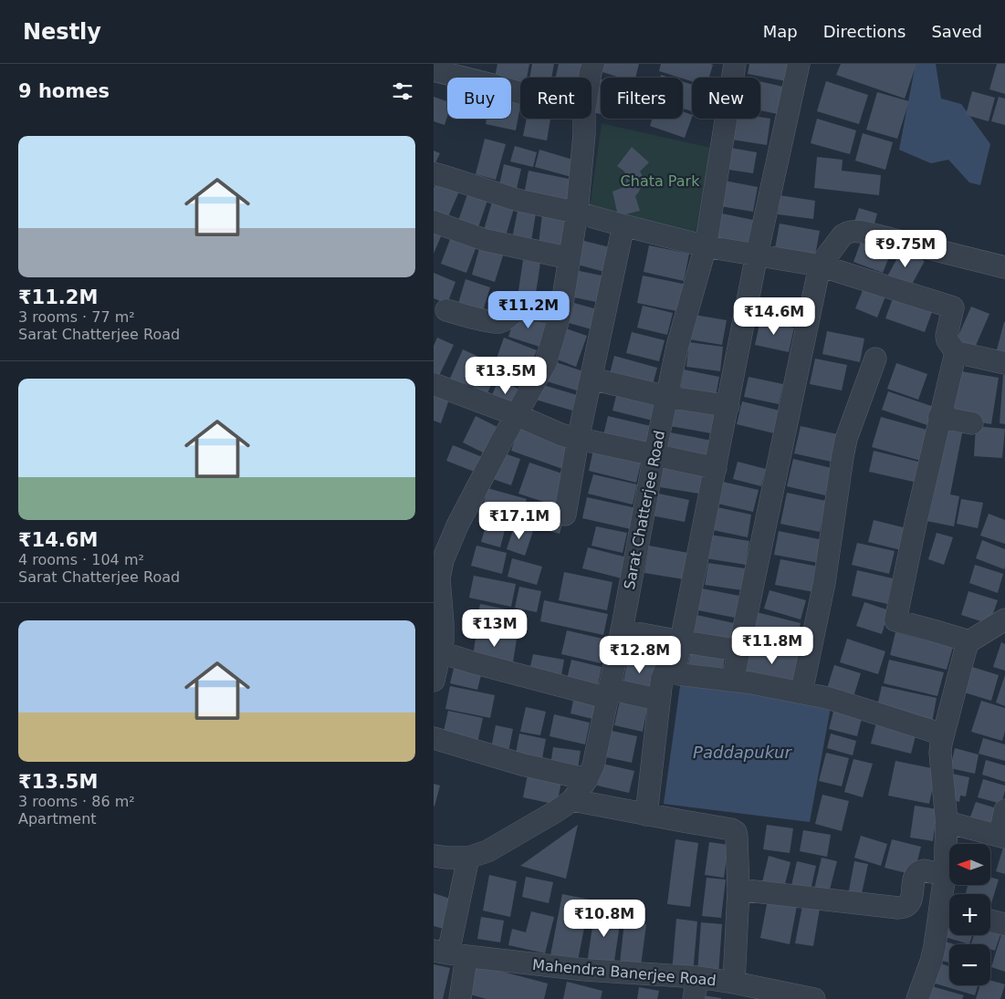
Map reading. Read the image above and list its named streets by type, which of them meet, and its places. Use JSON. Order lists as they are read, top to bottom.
{
  "streets": {
    "street": ["Sarat Chatterjee Road", "Mahendra Banerjee Road"]
  },
  "water": ["Paddapukur"],
  "parks": ["Chata Park"],
  "north": "left",
  "page": {
    "header": "Nestly",
    "nav": ["Map", "Directions", "Saved"],
    "heading": "9 homes",
    "chip": [
      "Buy",
      "Rent",
      "Filters",
      "New"
    ],
    "list": [
      {
        "name": "₹11.2M",
        "note": "3 rooms · 77 m² · Sarat Chatterjee Road"
      },
      {
        "name": "₹14.6M",
        "note": "4 rooms · 104 m² · Sarat Chatterjee Road"
      },
      {
        "name": "₹13.5M",
        "note": "3 rooms · 86 m² · Apartment"
      }
    ],
    "price": [
      "₹9.75M",
      "₹11.2M",
      "₹14.6M",
      "₹13.5M",
      "₹17.1M",
      "₹13M",
      "₹11.8M",
      "₹12.8M",
      "₹10.8M"
    ],
    "map_buttons": ["+", "−"]
  }
}
